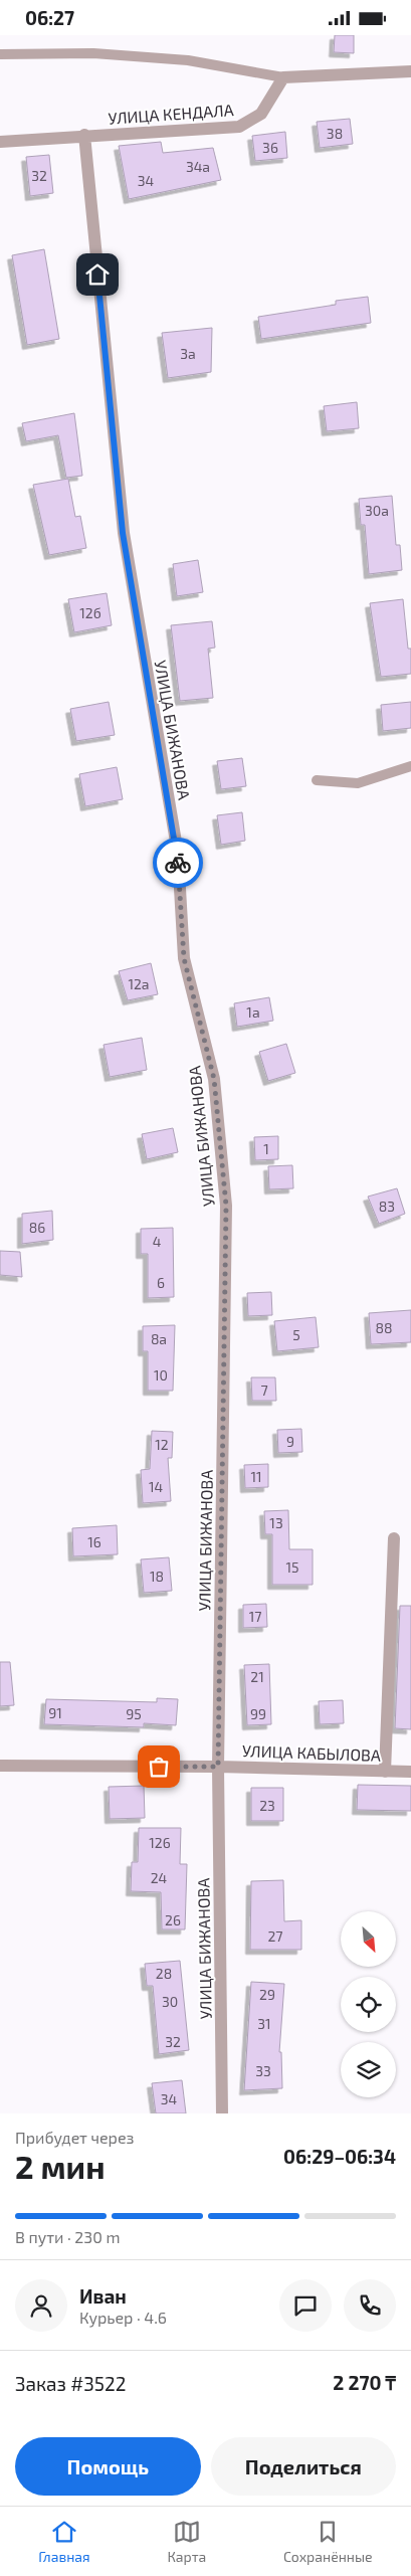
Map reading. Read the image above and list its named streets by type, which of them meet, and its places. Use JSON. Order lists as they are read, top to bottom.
{
  "streets": {
    "street": ["УЛИЦА КЕНДАЛА", "УЛИЦА БИЖАНОВА", "УЛИЦА КАБЫЛОВА"]
  },
  "crossings": [
    ["УЛИЦА КЕНДАЛА", "УЛИЦА БИЖАНОВА"],
    ["УЛИЦА БИЖАНОВА", "УЛИЦА КАБЫЛОВА"]
  ],
  "house_numbers": [
    "38",
    "36",
    "34а",
    "32",
    "34",
    "3а",
    "30а",
    "12б",
    "12а",
    "1а",
    "1",
    "83",
    "86",
    "4",
    "6",
    "88",
    "5",
    "8а",
    "10",
    "7",
    "9",
    "12",
    "11",
    "14",
    "13",
    "16",
    "15",
    "18",
    "17",
    "21",
    "91",
    "95",
    "99",
    "23",
    "126",
    "24",
    "26",
    "27",
    "28",
    "29",
    "30",
    "31",
    "32",
    "33",
    "34"
  ],
  "north": "bottom right",
  "page": {
    "status": "06:27",
    "heading": ["2 мин", "Прибудет через", "06:29–06:34"],
    "panel": [
      "Иван",
      "Курьер · 4.6",
      "Заказ #3522",
      "2 270 ₸"
    ],
    "bar": "В пути · 230 m",
    "buttons": ["Помощь", "Поделиться"],
    "tabs": ["Главная", "Карта", "Сохранённые"]
  }
}
